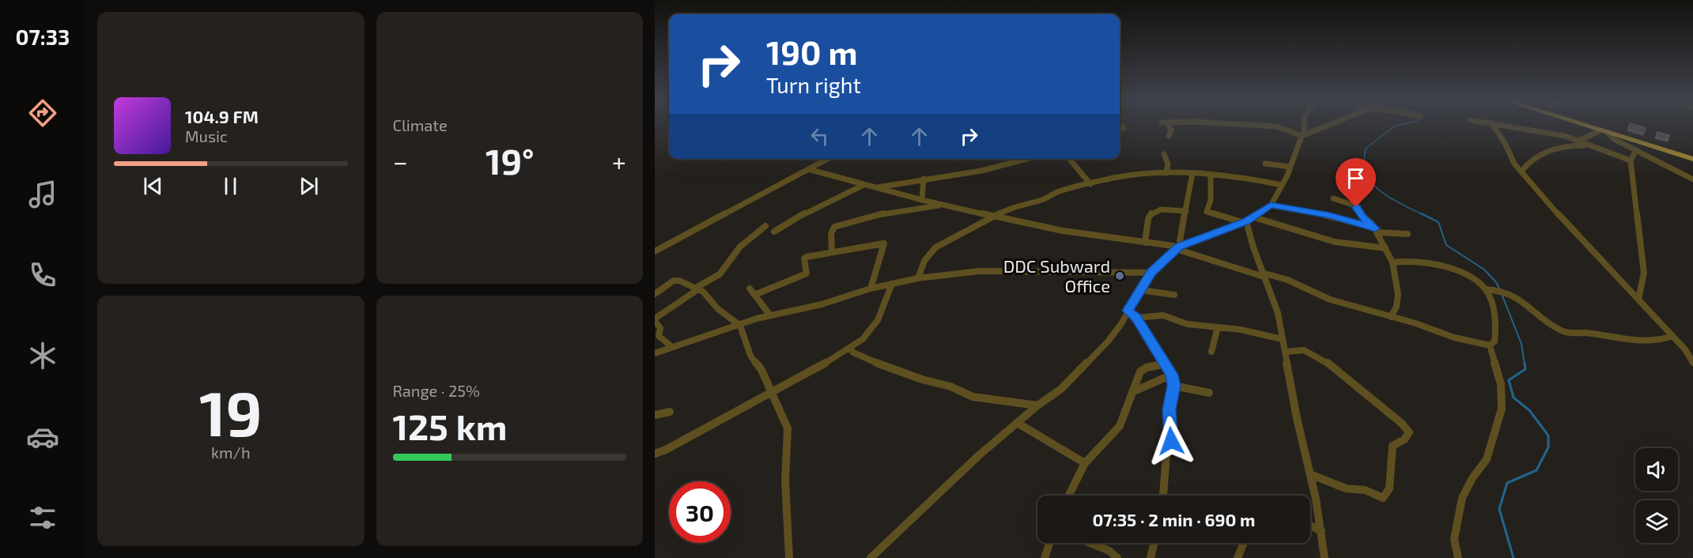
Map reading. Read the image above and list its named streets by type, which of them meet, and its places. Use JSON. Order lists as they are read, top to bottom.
{
  "places": ["DDC Subward Office"],
  "page": {
    "tabs": "07:33",
    "tile": [
      "Climate",
      ["19", "km/h"],
      ["Range · 25%", "125 km"]
    ],
    "turn": ["190 m", "Turn right"],
    "song": ["104.9 FM", "Music"],
    "heat": ["−", "19°", "+"],
    "limit": "30",
    "trip": "07:35 · 2 min · 690 m"
  }
}
